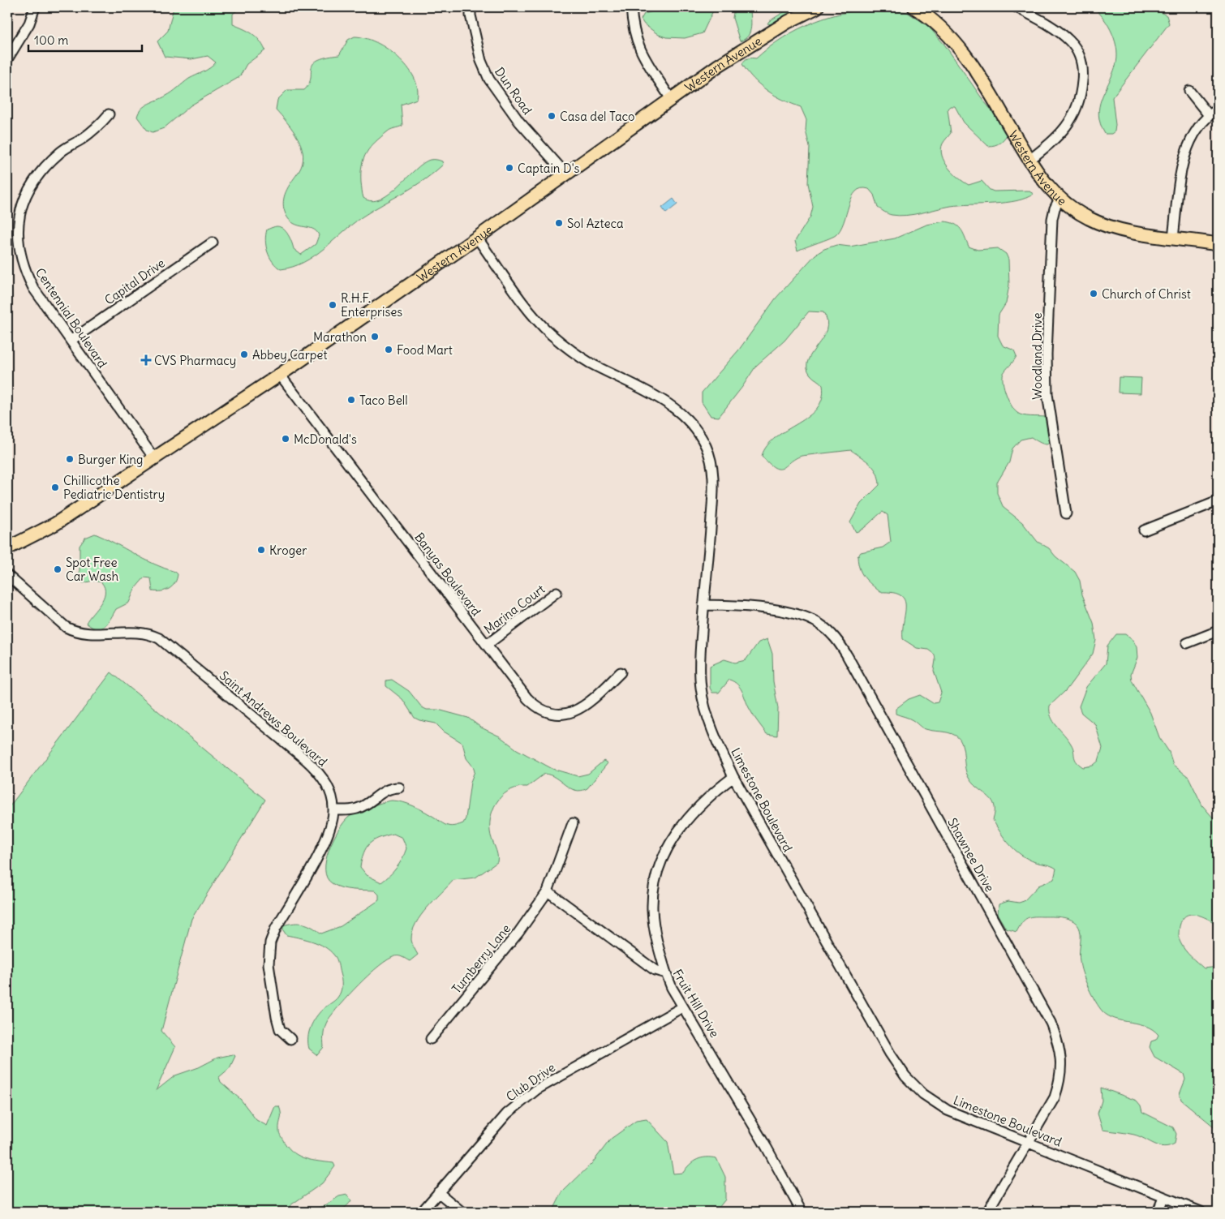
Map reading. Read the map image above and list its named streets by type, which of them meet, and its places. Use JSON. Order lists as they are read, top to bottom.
{
  "streets": {
    "main road": ["Western Avenue"],
    "street": [
      "Dun Road",
      "Capital Drive",
      "Centennial Boulevard",
      "Woodland Drive",
      "Banyas Boulevard",
      "Marina Court",
      "Saint Andrews Boulevard",
      "Limestone Boulevard",
      "Shawnee Drive",
      "Turnberry Lane",
      "Fruit Hill Drive",
      "Club Drive"
    ]
  },
  "crossings": [
    ["Western Avenue", "Dun Road"],
    ["Western Avenue", "Centennial Boulevard"],
    ["Western Avenue", "Woodland Drive"],
    ["Western Avenue", "Banyas Boulevard"],
    ["Western Avenue", "Limestone Boulevard"],
    ["Capital Drive", "Centennial Boulevard"],
    ["Banyas Boulevard", "Marina Court"],
    ["Limestone Boulevard", "Shawnee Drive"],
    ["Turnberry Lane", "Fruit Hill Drive"],
    ["Fruit Hill Drive", "Club Drive"]
  ],
  "places": {
    "other": [
      "Casa del Taco",
      "Captain D's",
      "Sol Azteca",
      "Church of Christ",
      "R.H.F. Enterprises",
      "Marathon",
      "Food Mart",
      "Abbey Carpet",
      "Taco Bell",
      "McDonald's",
      "Burger King",
      "Chillicothe Pediatric Dentistry",
      "Kroger",
      "Spot Free Car Wash"
    ],
    "health": ["CVS Pharmacy"]
  },
  "scale_bar": "100 m"
}
